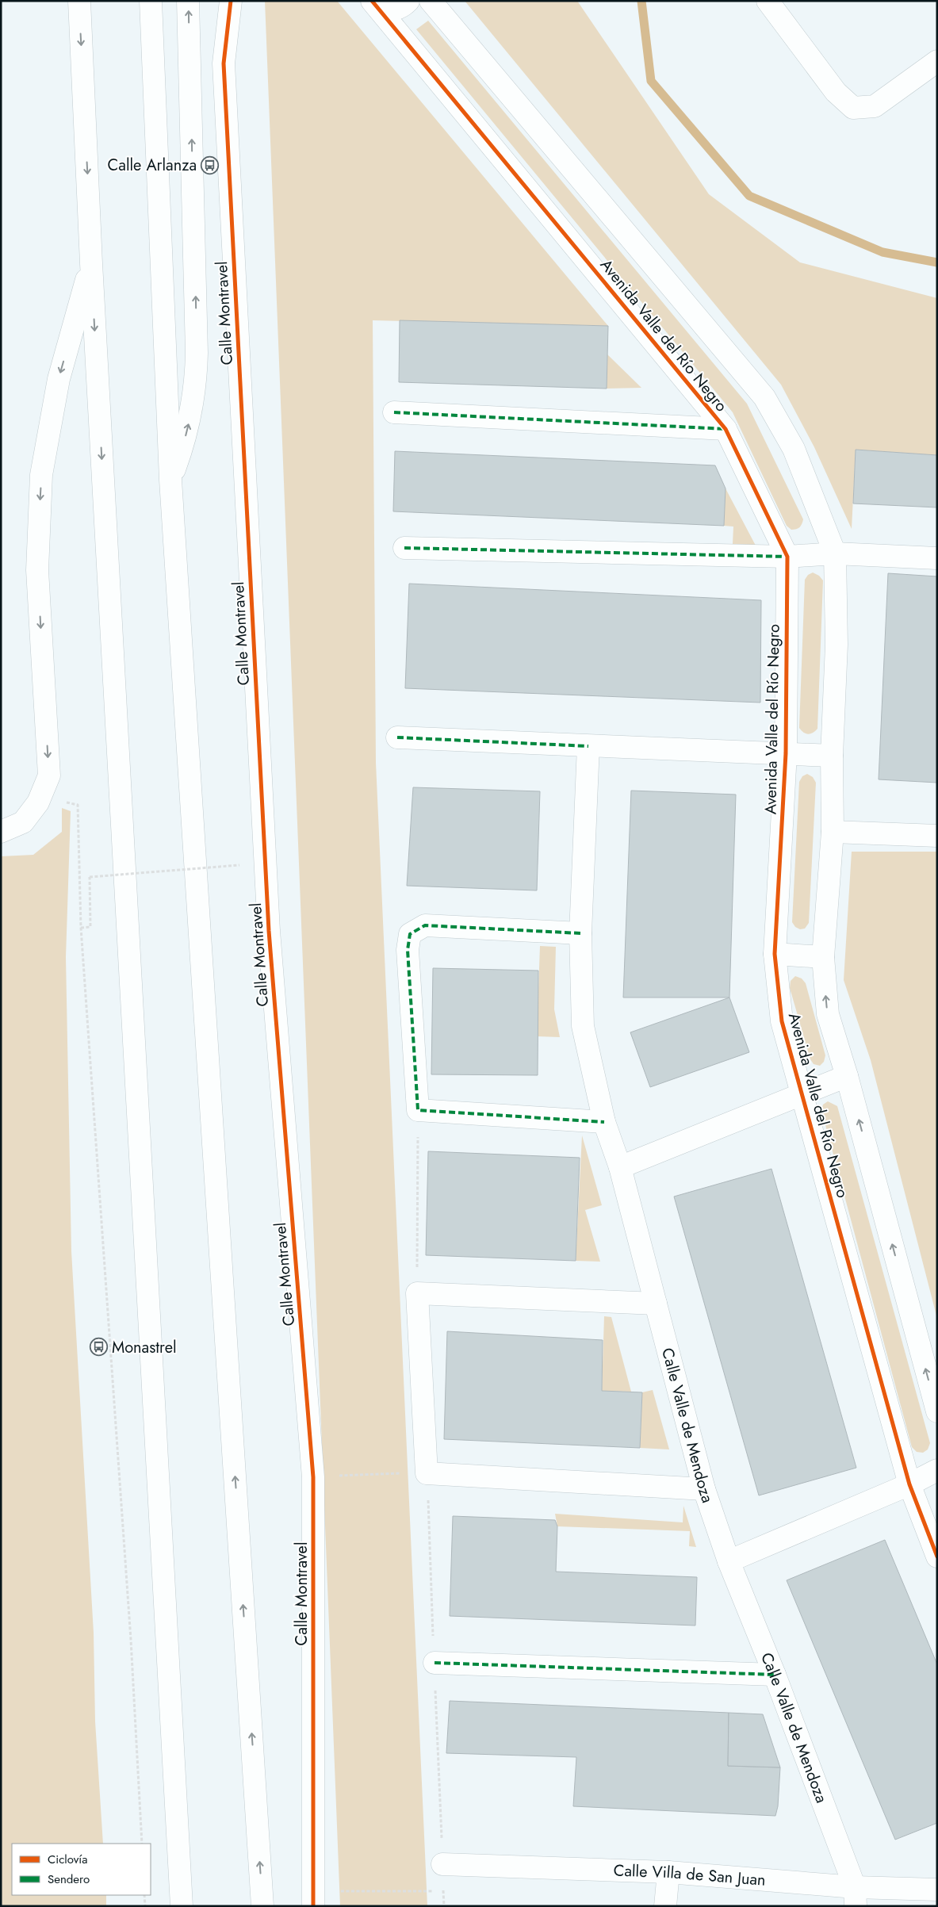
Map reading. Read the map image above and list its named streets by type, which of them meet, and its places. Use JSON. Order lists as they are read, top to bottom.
{
  "streets": {
    "main road": [
      "Calle Montravel",
      "Avenida Valle del Río Negro",
      "Calle Valle de Mendoza",
      "Calle Villa de San Juan"
    ]
  },
  "crossings": [
    ["Calle Valle de Mendoza", "Calle Villa de San Juan"]
  ],
  "places": {
    "bus stop": ["Calle Arlanza", "Monastrel"]
  },
  "legend": ["Ciclovía", "Sendero"]
}
